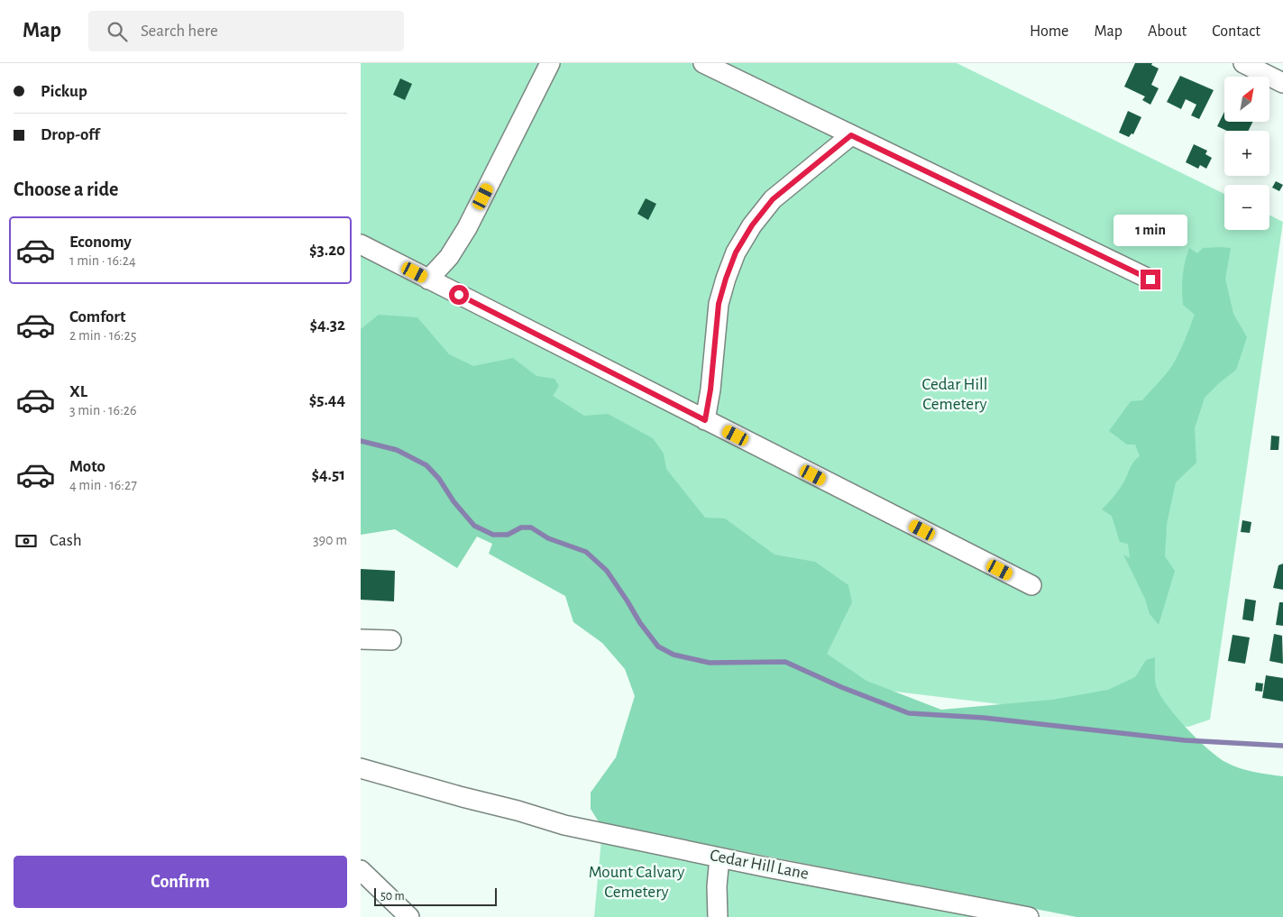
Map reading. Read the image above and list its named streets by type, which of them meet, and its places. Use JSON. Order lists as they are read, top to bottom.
{
  "streets": {
    "street": ["Cedar Hill Lane"]
  },
  "parks": ["Cedar Hill Cemetery", "Mount Calvary Cemetery"],
  "scale_bar": "50 m",
  "north": "top right",
  "page": {
    "header": "Map",
    "search": "Search here",
    "nav": [
      "Home",
      "Map",
      "About",
      "Contact"
    ],
    "banner": ["Pickup", "Drop-off"],
    "map_buttons": ["+", "−"],
    "heading": "Choose a ride",
    "bubble": "1 min",
    "list": [
      {
        "name": "Economy",
        "note": "1 min · 16:24",
        "value": "$3.20"
      },
      {
        "name": "Comfort",
        "note": "2 min · 16:25",
        "value": "$4.32"
      },
      {
        "name": "XL",
        "note": "3 min · 16:26",
        "value": "$5.44"
      },
      {
        "name": "Moto",
        "note": "4 min · 16:27",
        "value": "$4.51"
      }
    ],
    "pay": ["Cash", "390 m"],
    "buttons": "Confirm",
    "scale": "50 m"
  }
}
